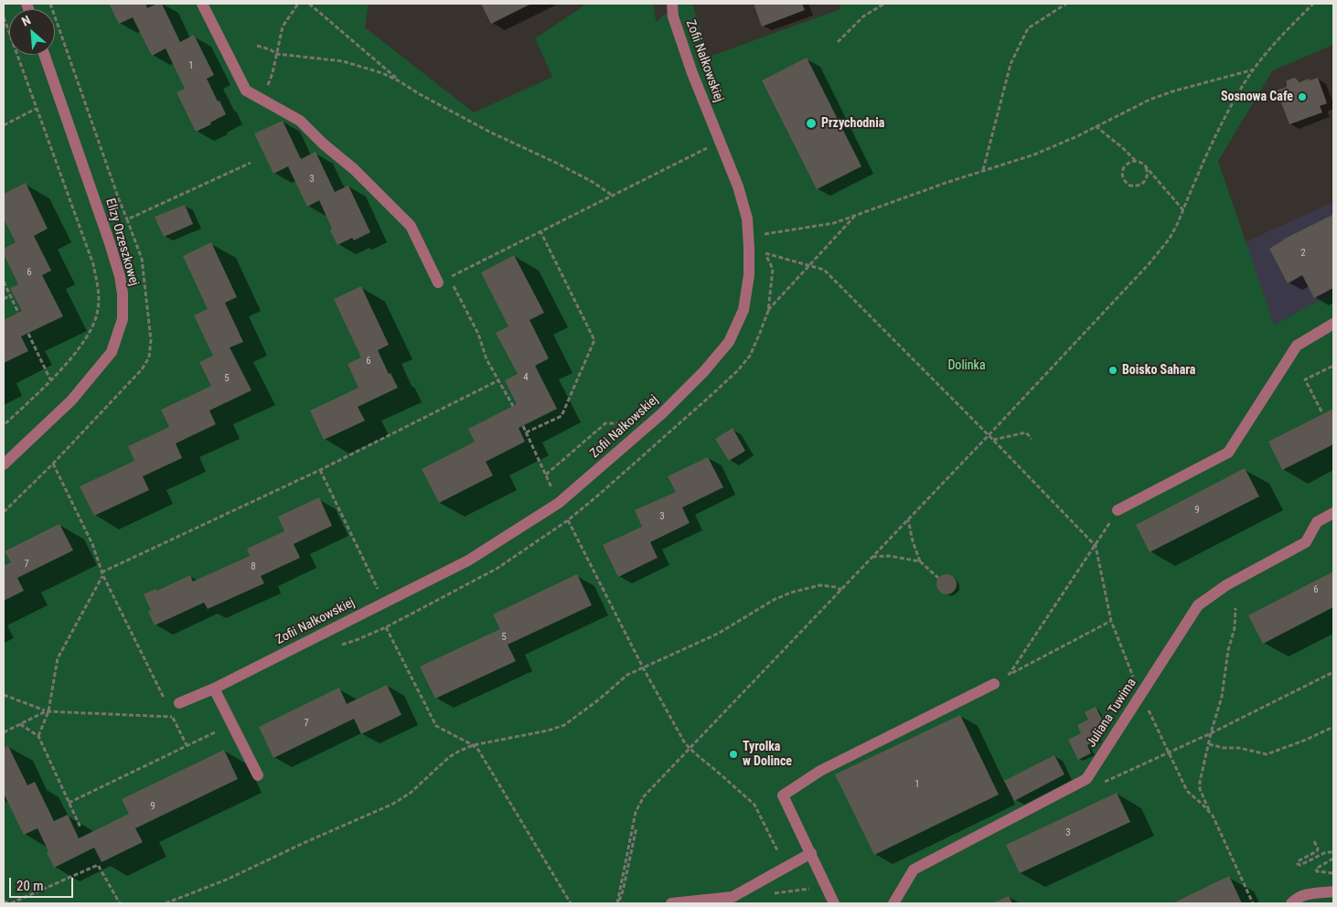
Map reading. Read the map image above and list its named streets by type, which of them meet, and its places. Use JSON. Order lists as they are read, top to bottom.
{
  "streets": {
    "street": ["Zofii Nałkowskiej", "Elizy Orzeszkowej", "Juliana Tuwima"]
  },
  "parks": ["Dolinka"],
  "places": [
    "Sosnowa Cafe",
    "Przychodnia",
    "Boisko Sahara",
    "Tyrolka w Dolince"
  ],
  "house_numbers": [
    "1",
    "3",
    "2",
    "6",
    "6",
    "4",
    "5",
    "9",
    "3",
    "7",
    "8",
    "6",
    "5",
    "7",
    "1",
    "9",
    "3"
  ],
  "scale_bar": "20 m",
  "north": "top left"
}
